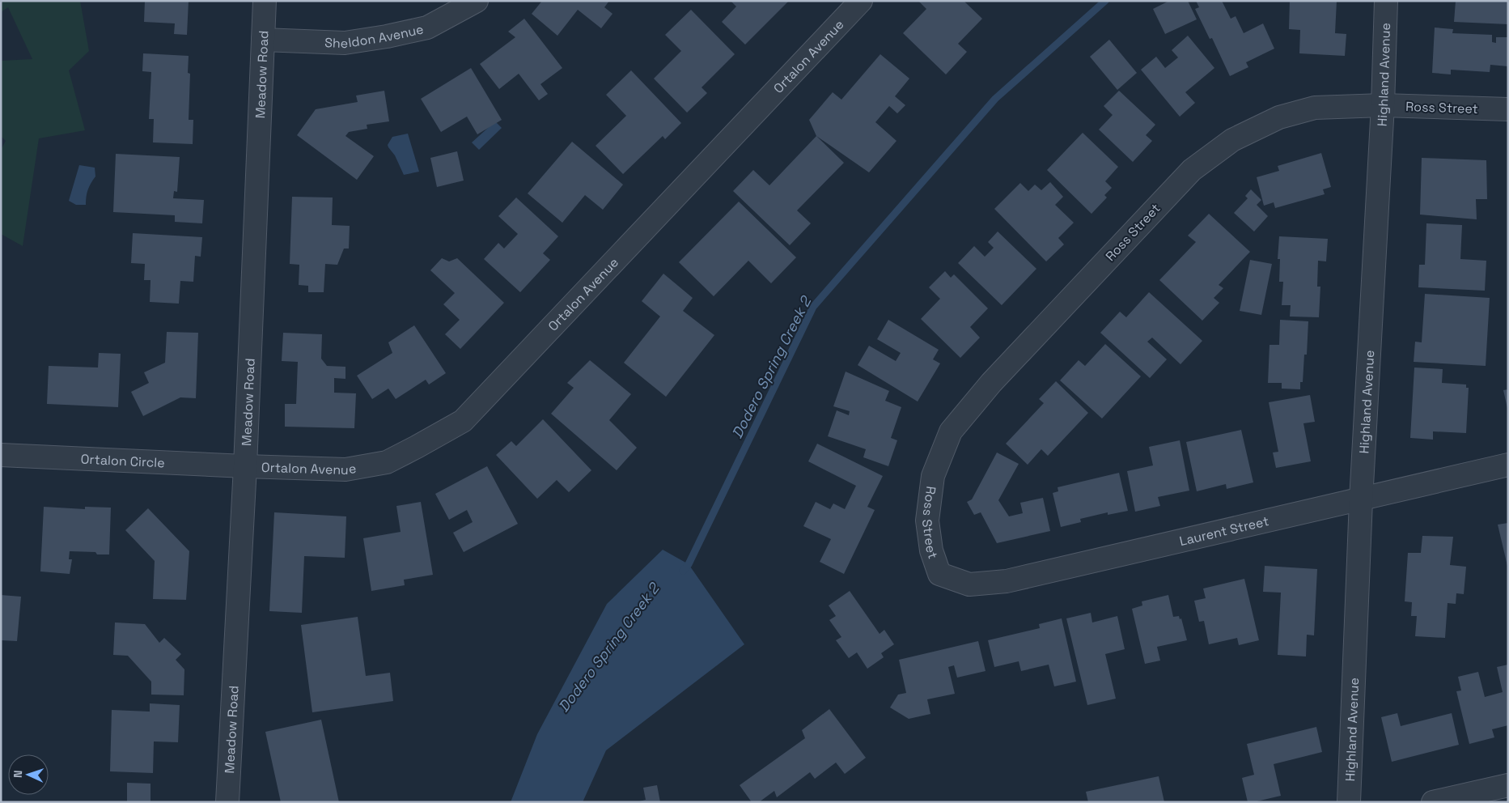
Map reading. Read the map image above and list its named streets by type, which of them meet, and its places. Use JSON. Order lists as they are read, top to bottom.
{
  "streets": {
    "street": [
      "Sheldon Avenue",
      "Ortalon Avenue",
      "Meadow Road",
      "Highland Avenue",
      "Ross Street",
      "Ortalon Circle",
      "Laurent Street"
    ]
  },
  "crossings": [
    ["Sheldon Avenue", "Meadow Road"],
    ["Ortalon Avenue", "Meadow Road"],
    ["Ortalon Avenue", "Ortalon Circle"],
    ["Meadow Road", "Ortalon Circle"],
    ["Highland Avenue", "Ross Street"],
    ["Highland Avenue", "Laurent Street"],
    ["Ross Street", "Laurent Street"]
  ],
  "water": ["Dodero Spring Creek 2"],
  "north": "left"
}
